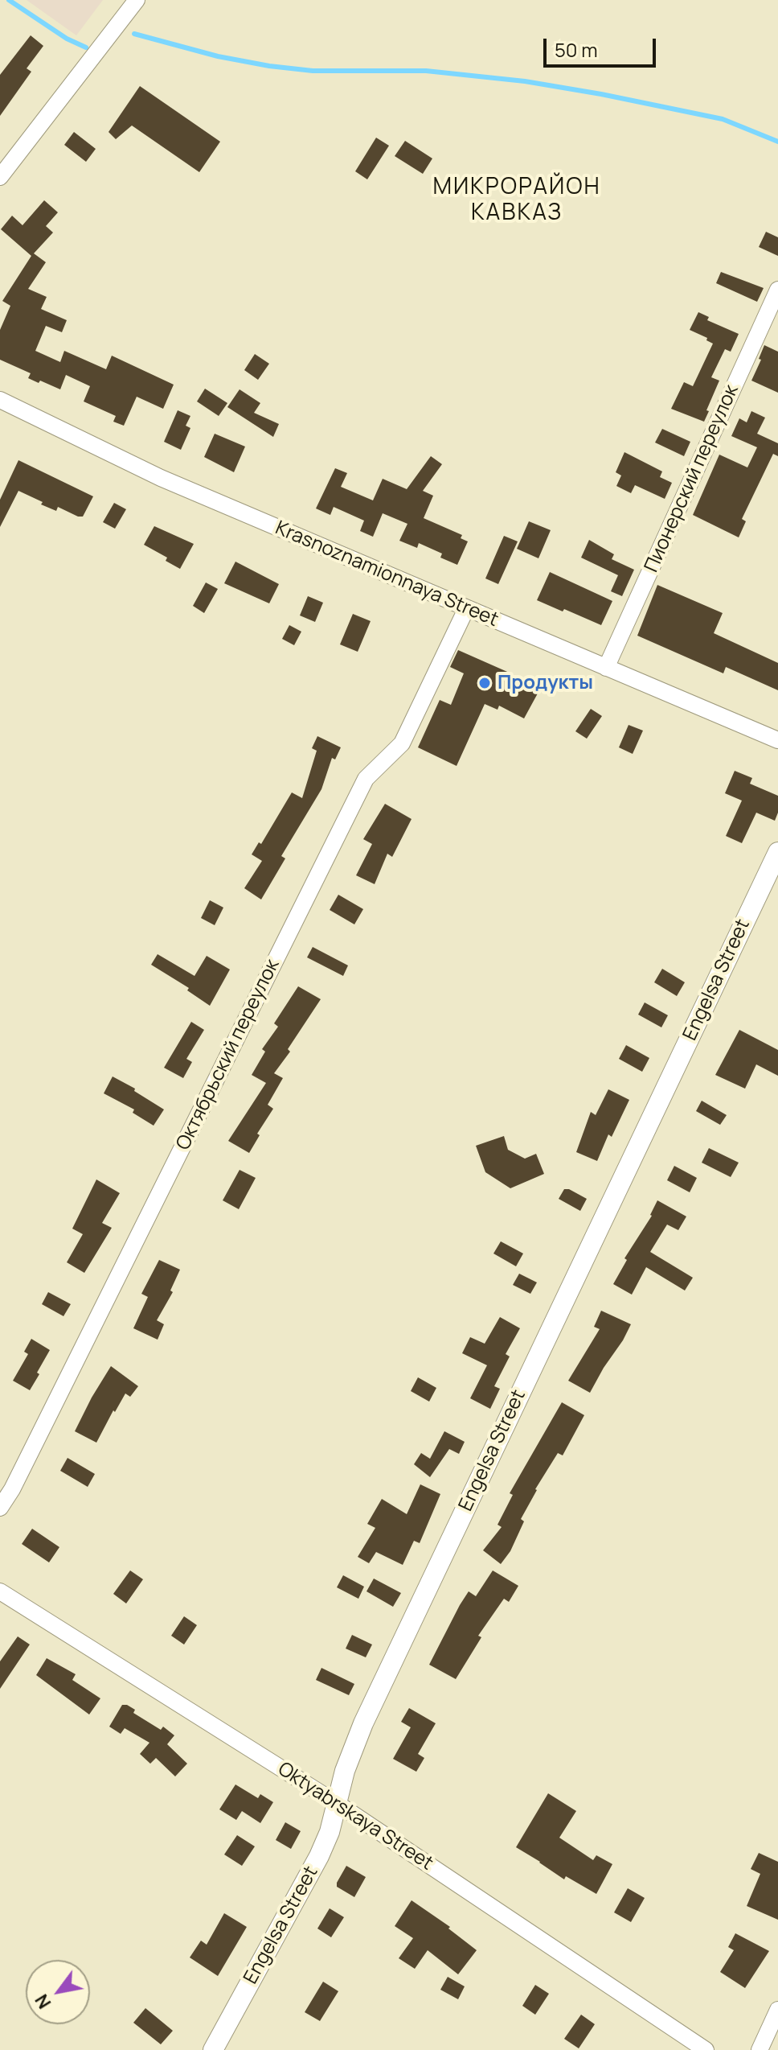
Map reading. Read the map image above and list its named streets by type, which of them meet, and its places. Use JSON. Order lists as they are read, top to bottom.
{
  "streets": {
    "main road": ["Engelsa Street"],
    "street": [
      "Пионерский переулок",
      "Krasnoznamionnaya Street",
      "Октябрьский переулок",
      "Oktyabrskaya Street"
    ]
  },
  "crossings": [
    ["Пионерский переулок", "Krasnoznamionnaya Street"],
    ["Krasnoznamionnaya Street", "Октябрьский переулок"],
    ["Engelsa Street", "Oktyabrskaya Street"]
  ],
  "districts": ["МИКРОРАЙОН КАВКАЗ"],
  "places": ["Продукты"],
  "scale_bar": "50 m",
  "north": "bottom left"
}
